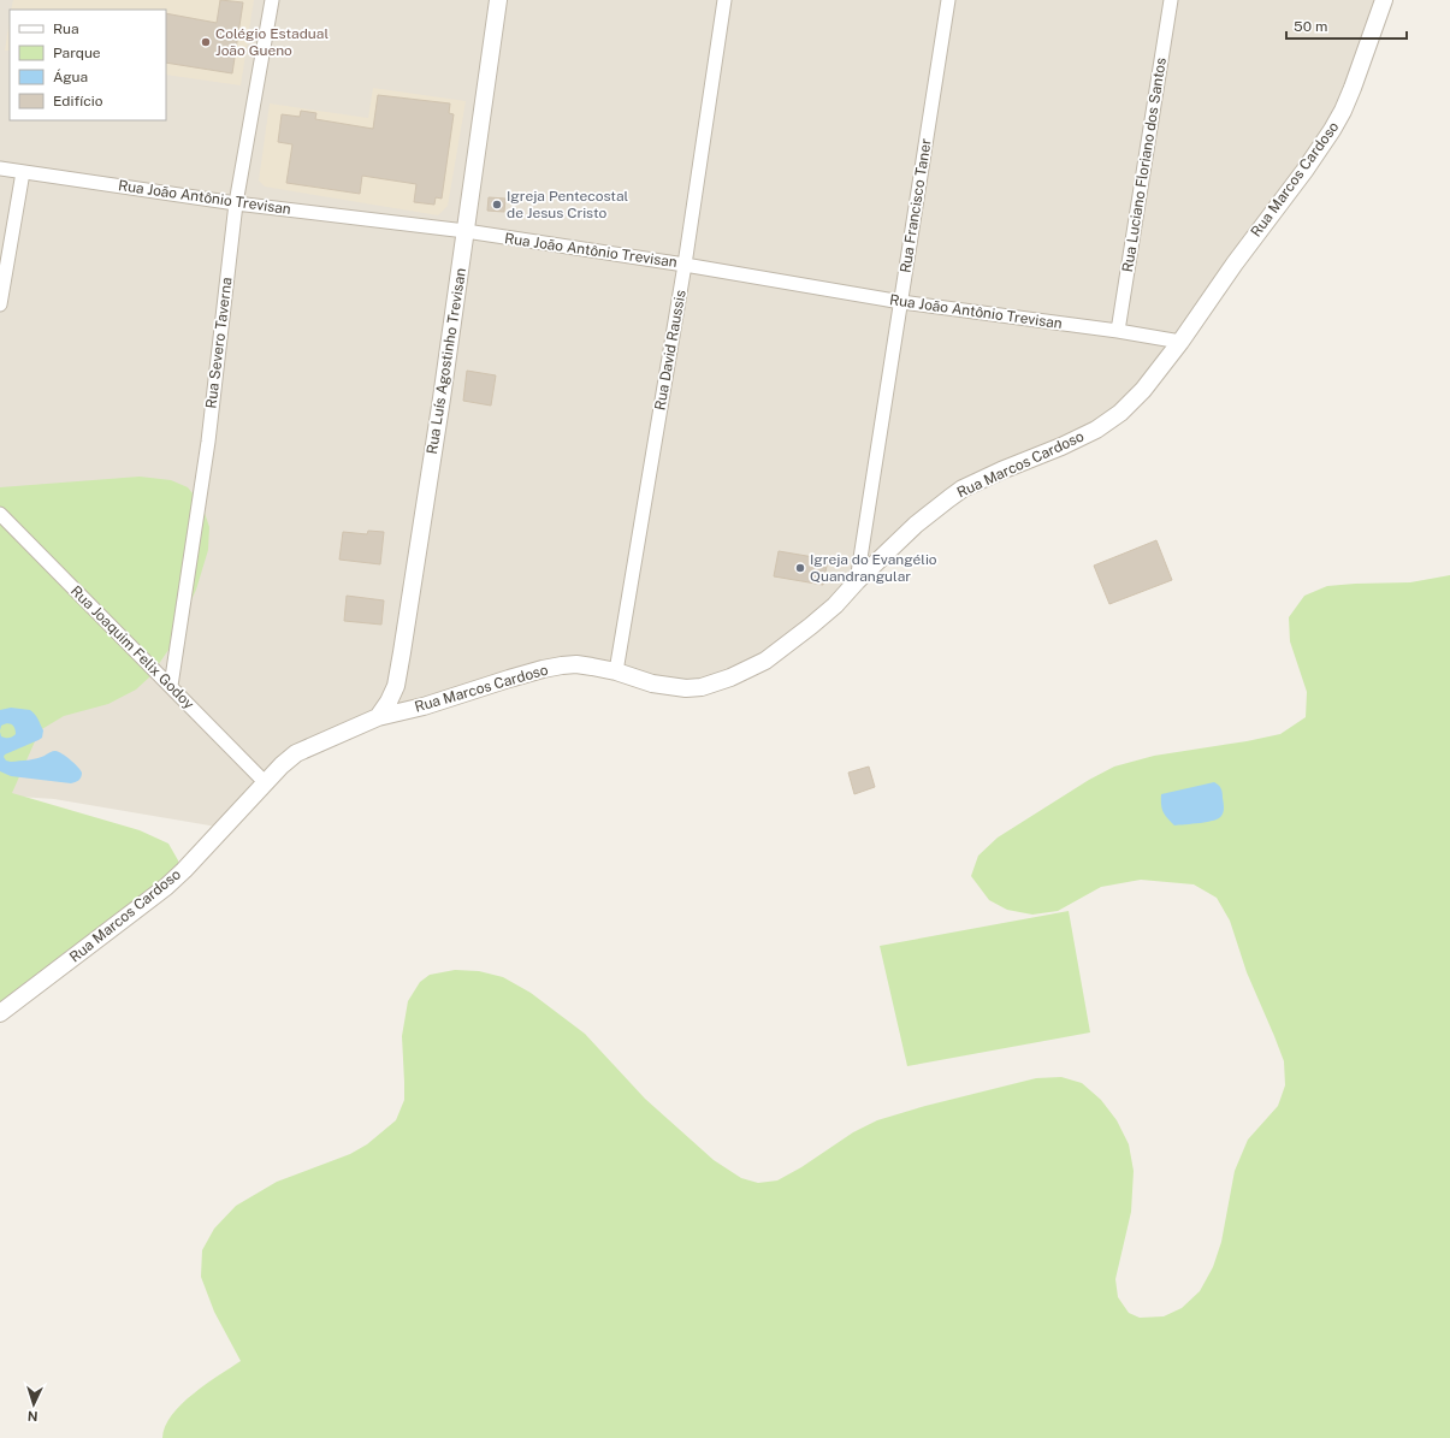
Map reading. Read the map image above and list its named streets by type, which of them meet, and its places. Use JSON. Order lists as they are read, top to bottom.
{
  "streets": {
    "street": [
      "Rua Luciano Floriano dos Santos",
      "Rua Marcos Cardoso",
      "Rua João Antônio Trevisan",
      "Rua Francisco Taner",
      "Rua Severo Taverna",
      "Rua David Raussis",
      "Rua Luís Agostinho Trevisan",
      "Rua Joaquim Felix Godoy"
    ]
  },
  "crossings": [
    ["Rua Luciano Floriano dos Santos", "Rua João Antônio Trevisan"],
    ["Rua Marcos Cardoso", "Rua João Antônio Trevisan"],
    ["Rua Marcos Cardoso", "Rua Francisco Taner"],
    ["Rua Marcos Cardoso", "Rua David Raussis"],
    ["Rua Marcos Cardoso", "Rua Luís Agostinho Trevisan"],
    ["Rua Marcos Cardoso", "Rua Joaquim Felix Godoy"],
    ["Rua João Antônio Trevisan", "Rua Francisco Taner"],
    ["Rua João Antônio Trevisan", "Rua Severo Taverna"],
    ["Rua João Antônio Trevisan", "Rua David Raussis"],
    ["Rua João Antônio Trevisan", "Rua Luís Agostinho Trevisan"],
    ["Rua Severo Taverna", "Rua Joaquim Felix Godoy"]
  ],
  "places": ["Colégio Estadual João Gueno", "Igreja Pentecostal de Jesus Cristo", "Igreja do Evangélio Quandrangular"],
  "legend": [
    "Rua",
    "Parque",
    "Água",
    "Edifício"
  ],
  "scale_bar": "50 m",
  "north": "bottom"
}
